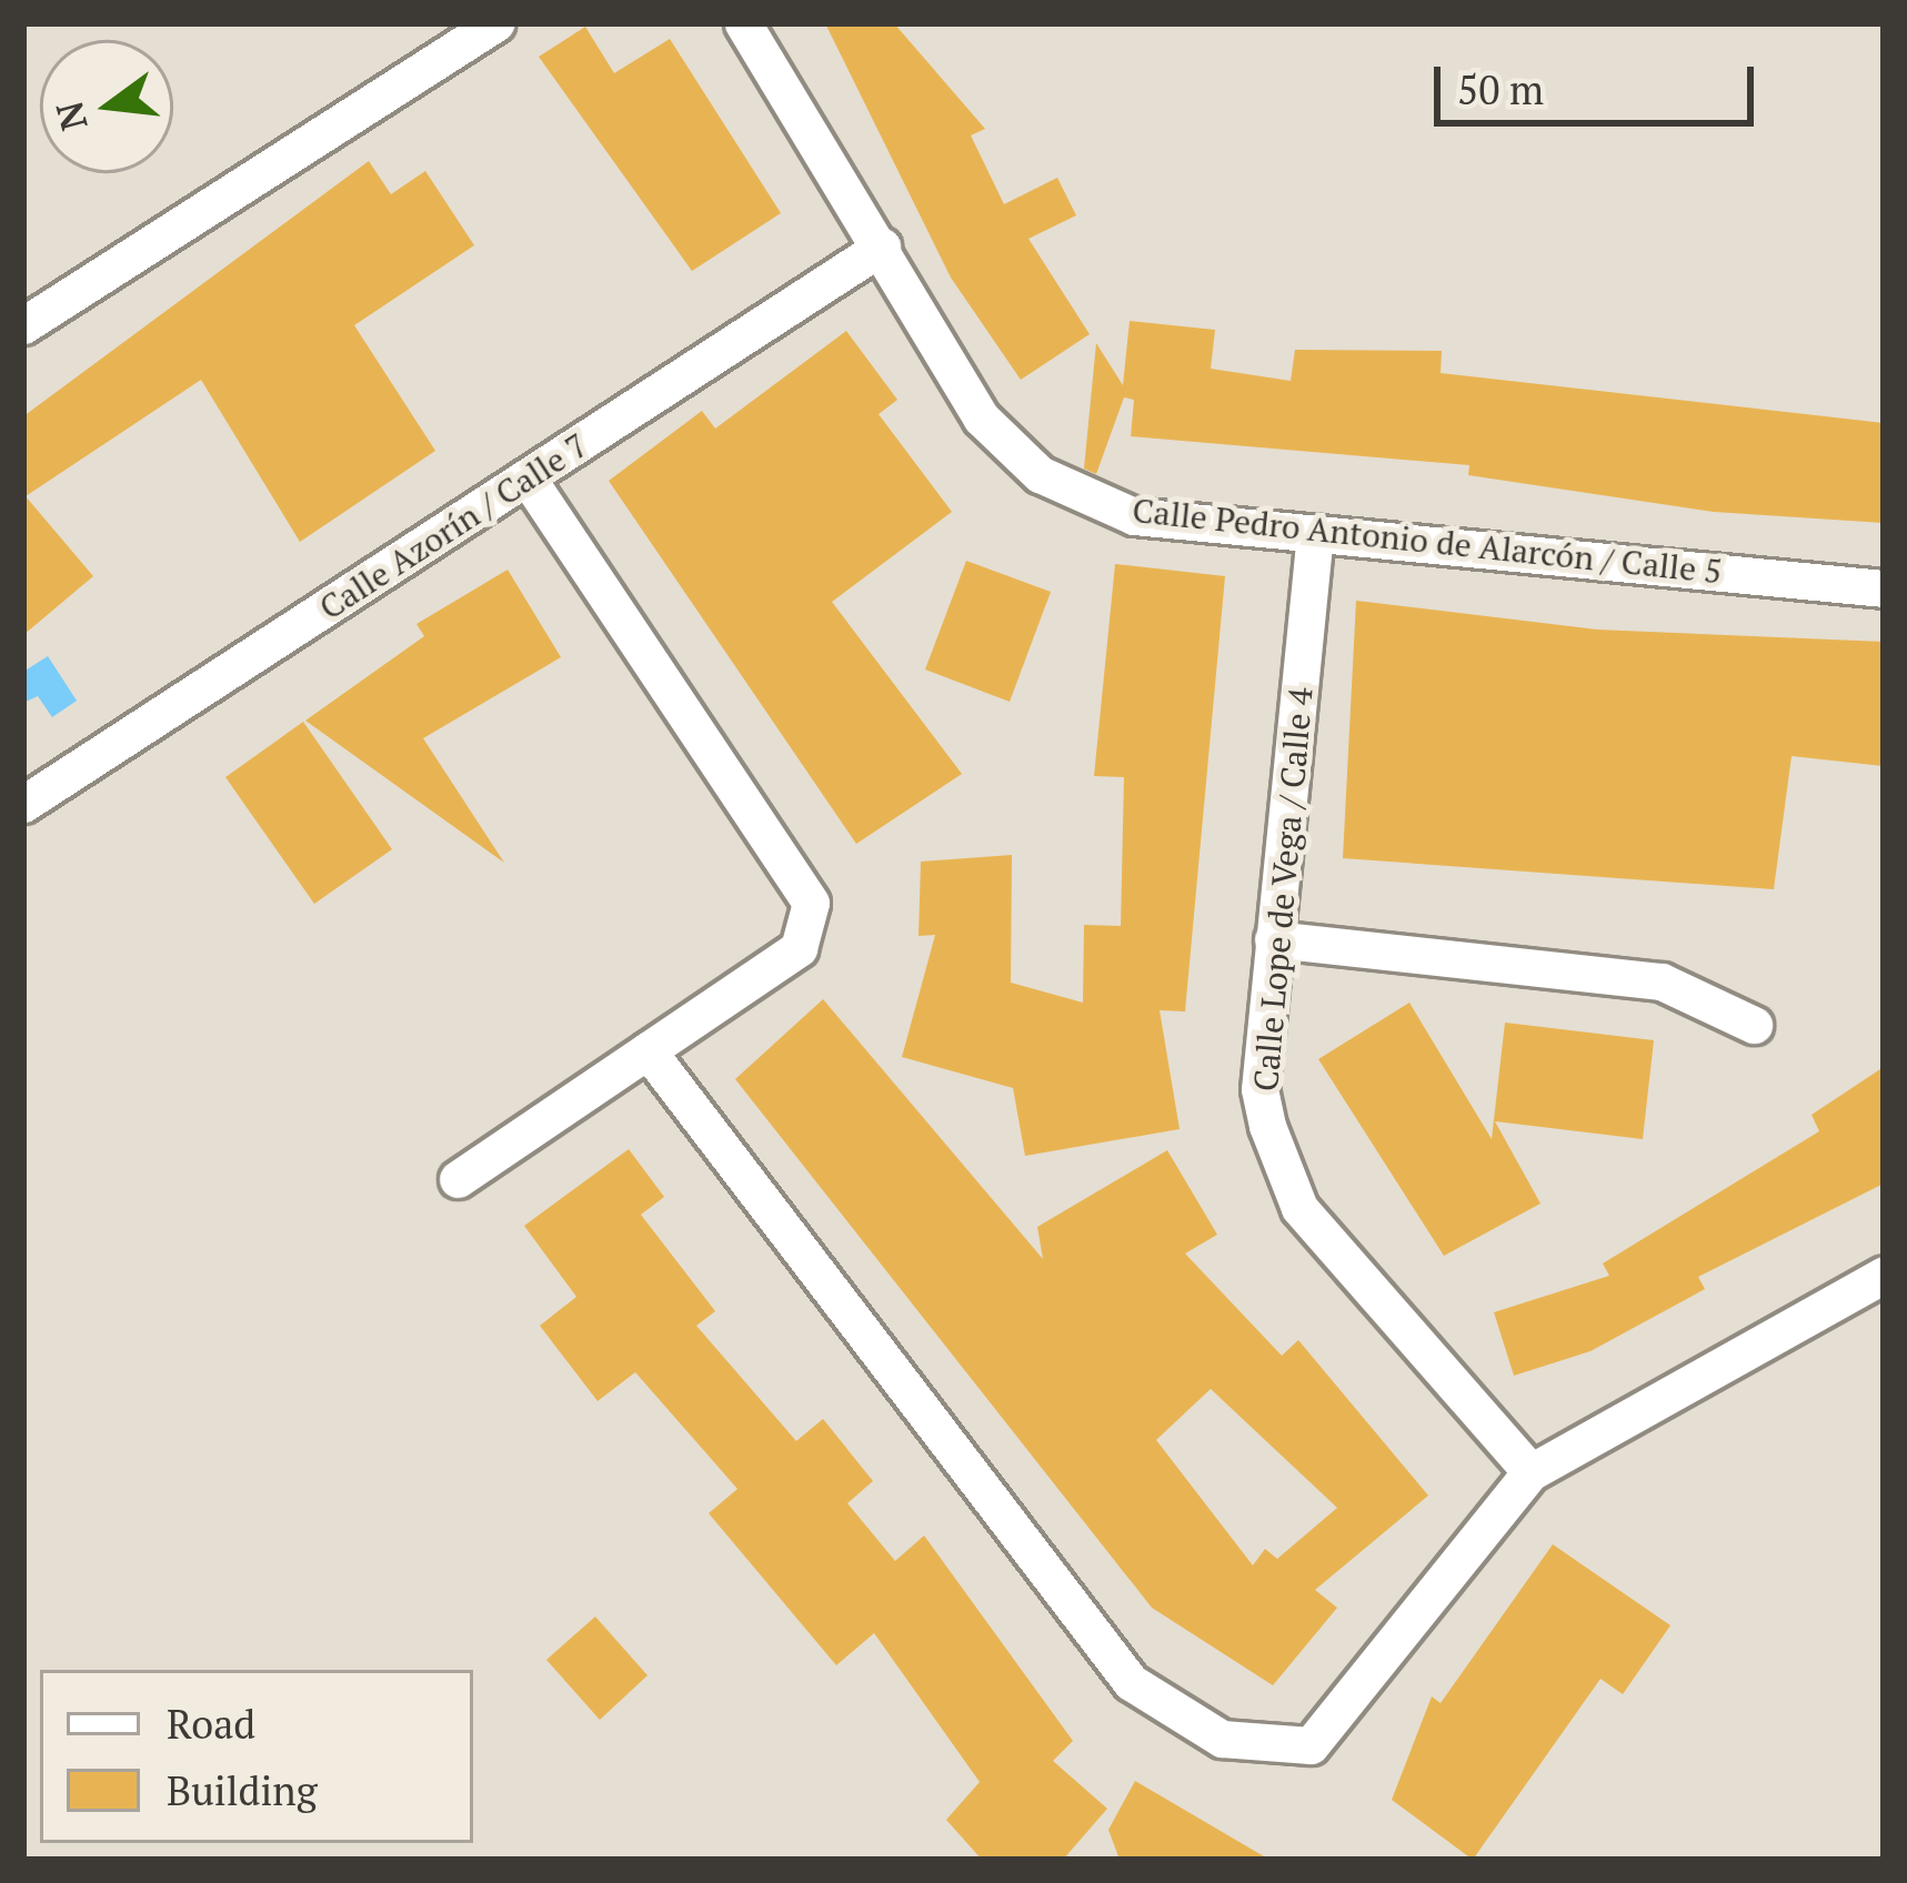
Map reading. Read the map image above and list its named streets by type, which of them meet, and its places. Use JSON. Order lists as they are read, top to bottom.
{
  "streets": {
    "street": ["Calle Azorín / Calle 7", "Calle Pedro Antonio de Alarcón / Calle 5", "Calle Lope de Vega / Calle 4"]
  },
  "crossings": [
    ["Calle Azorín / Calle 7", "Calle Pedro Antonio de Alarcón / Calle 5"],
    ["Calle Pedro Antonio de Alarcón / Calle 5", "Calle Lope de Vega / Calle 4"]
  ],
  "legend": ["Road", "Building"],
  "scale_bar": "50 m",
  "north": "left"
}
